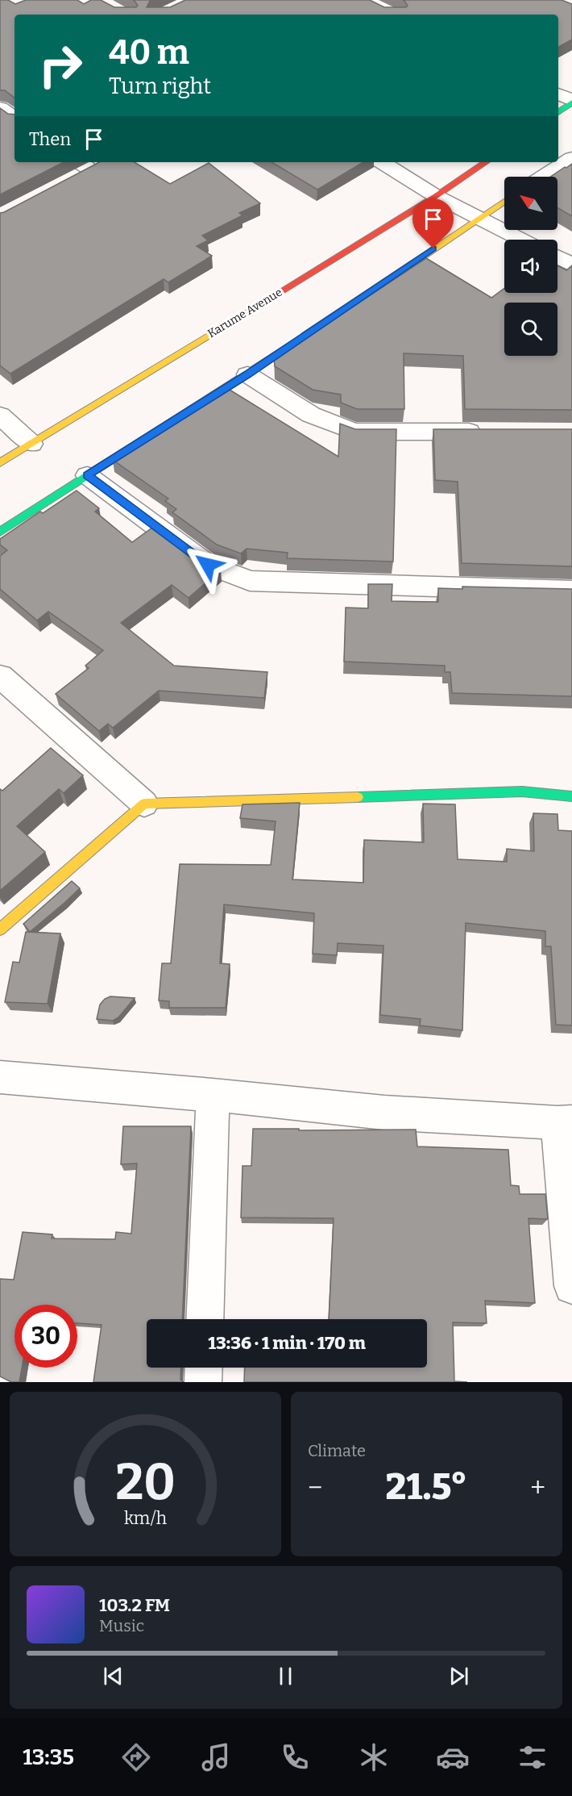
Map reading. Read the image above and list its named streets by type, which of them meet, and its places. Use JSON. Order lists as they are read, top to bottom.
{
  "streets": {
    "street": ["Karume Avenue"]
  },
  "north": "top left",
  "page": {
    "turn": ["40 m", "Turn right"],
    "then": "Then",
    "limit": "30",
    "trip": "13:36 · 1 min · 170 m",
    "tile": "Climate",
    "heat": ["−", "21.5°", "+"],
    "song": ["103.2 FM", "Music"],
    "tabs": "13:35",
    "gauge": ["20", "km/h"]
  }
}
